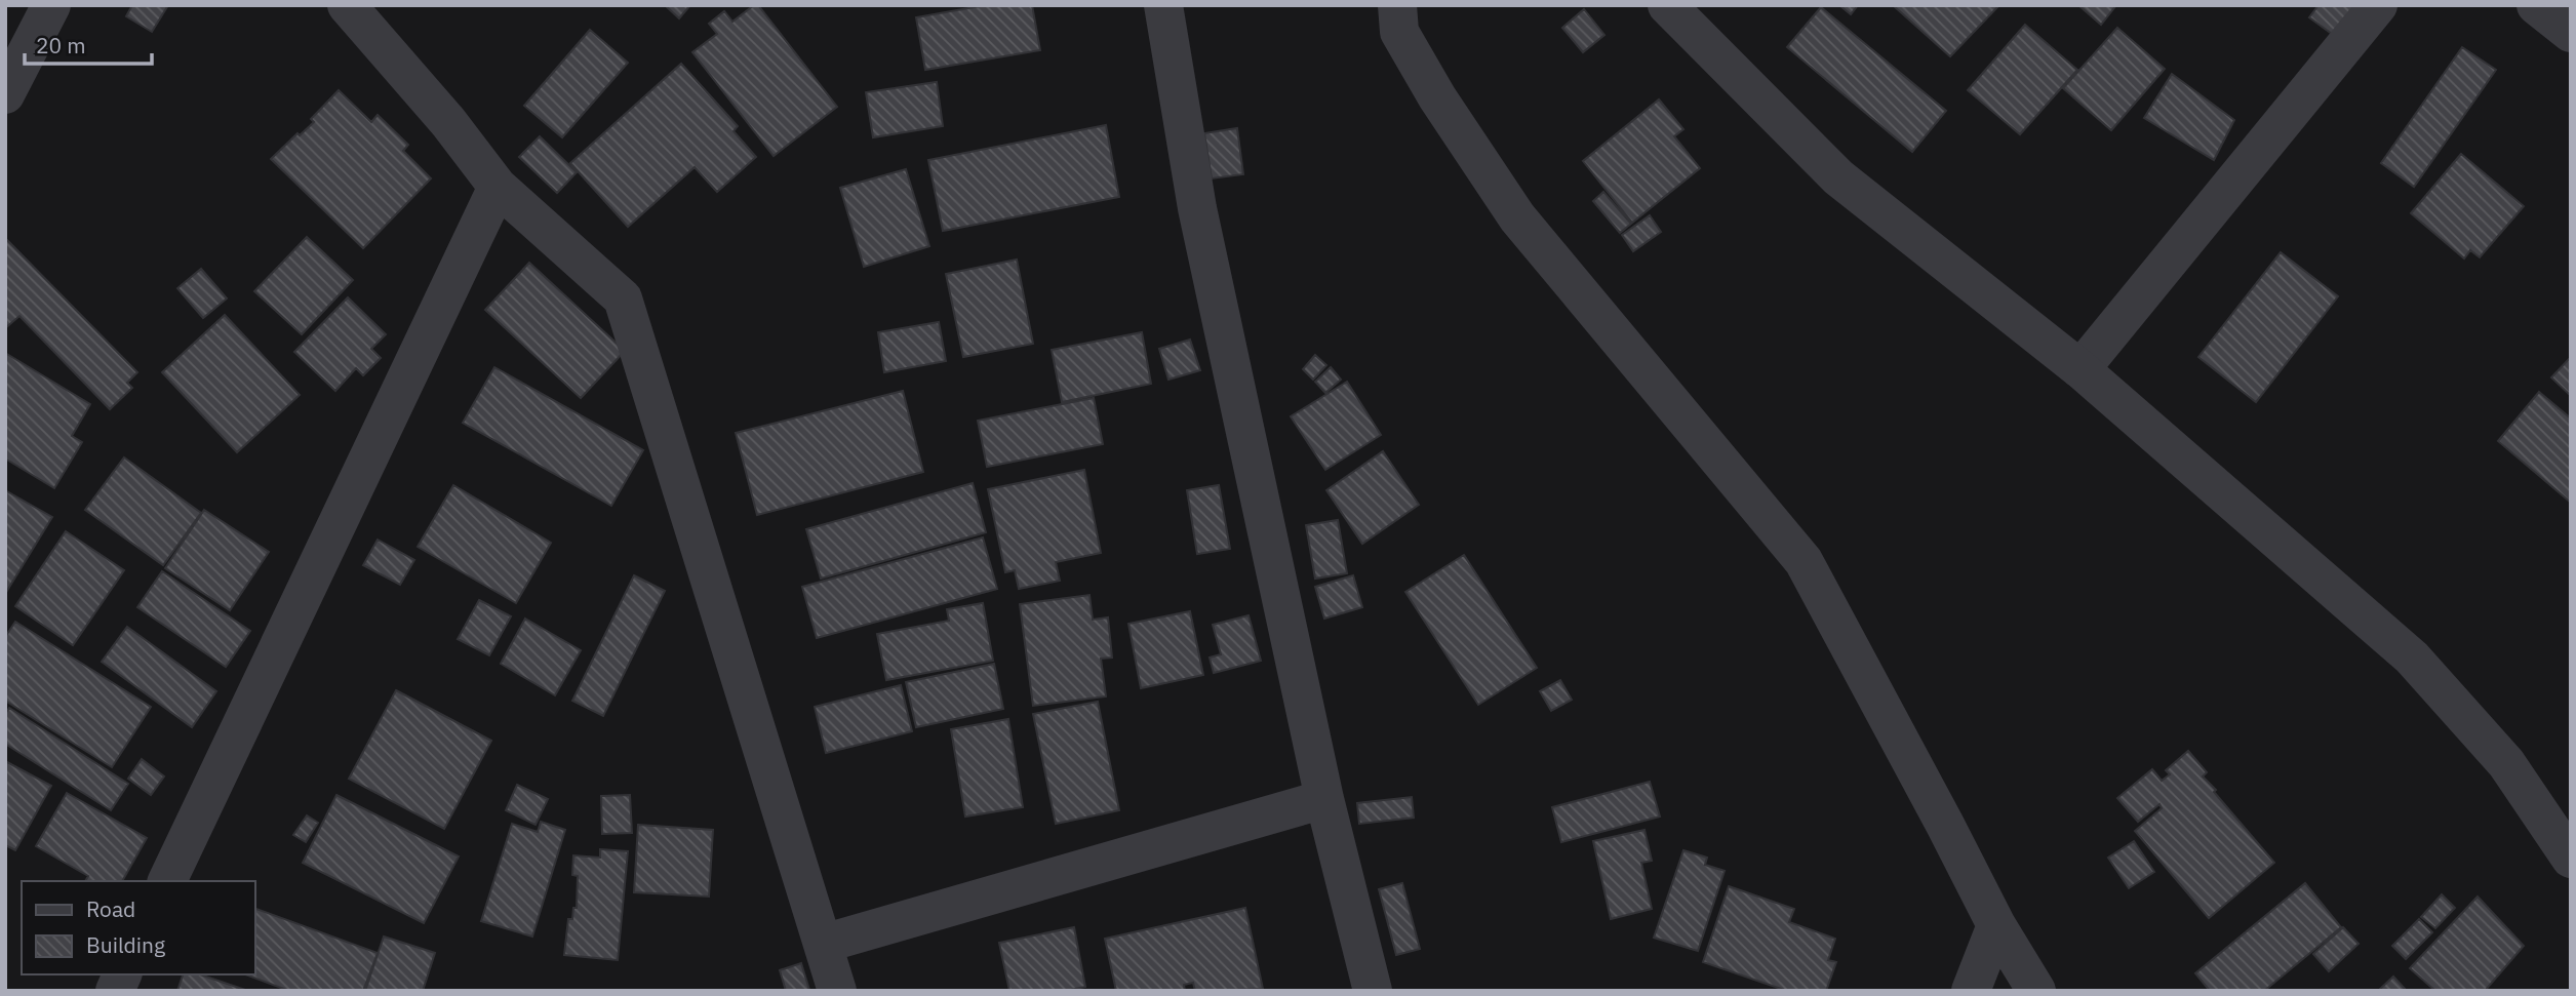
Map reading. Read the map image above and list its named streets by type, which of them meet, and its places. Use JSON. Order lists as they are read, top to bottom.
{
  "legend": ["Road", "Building"],
  "scale_bar": "20 m"
}
